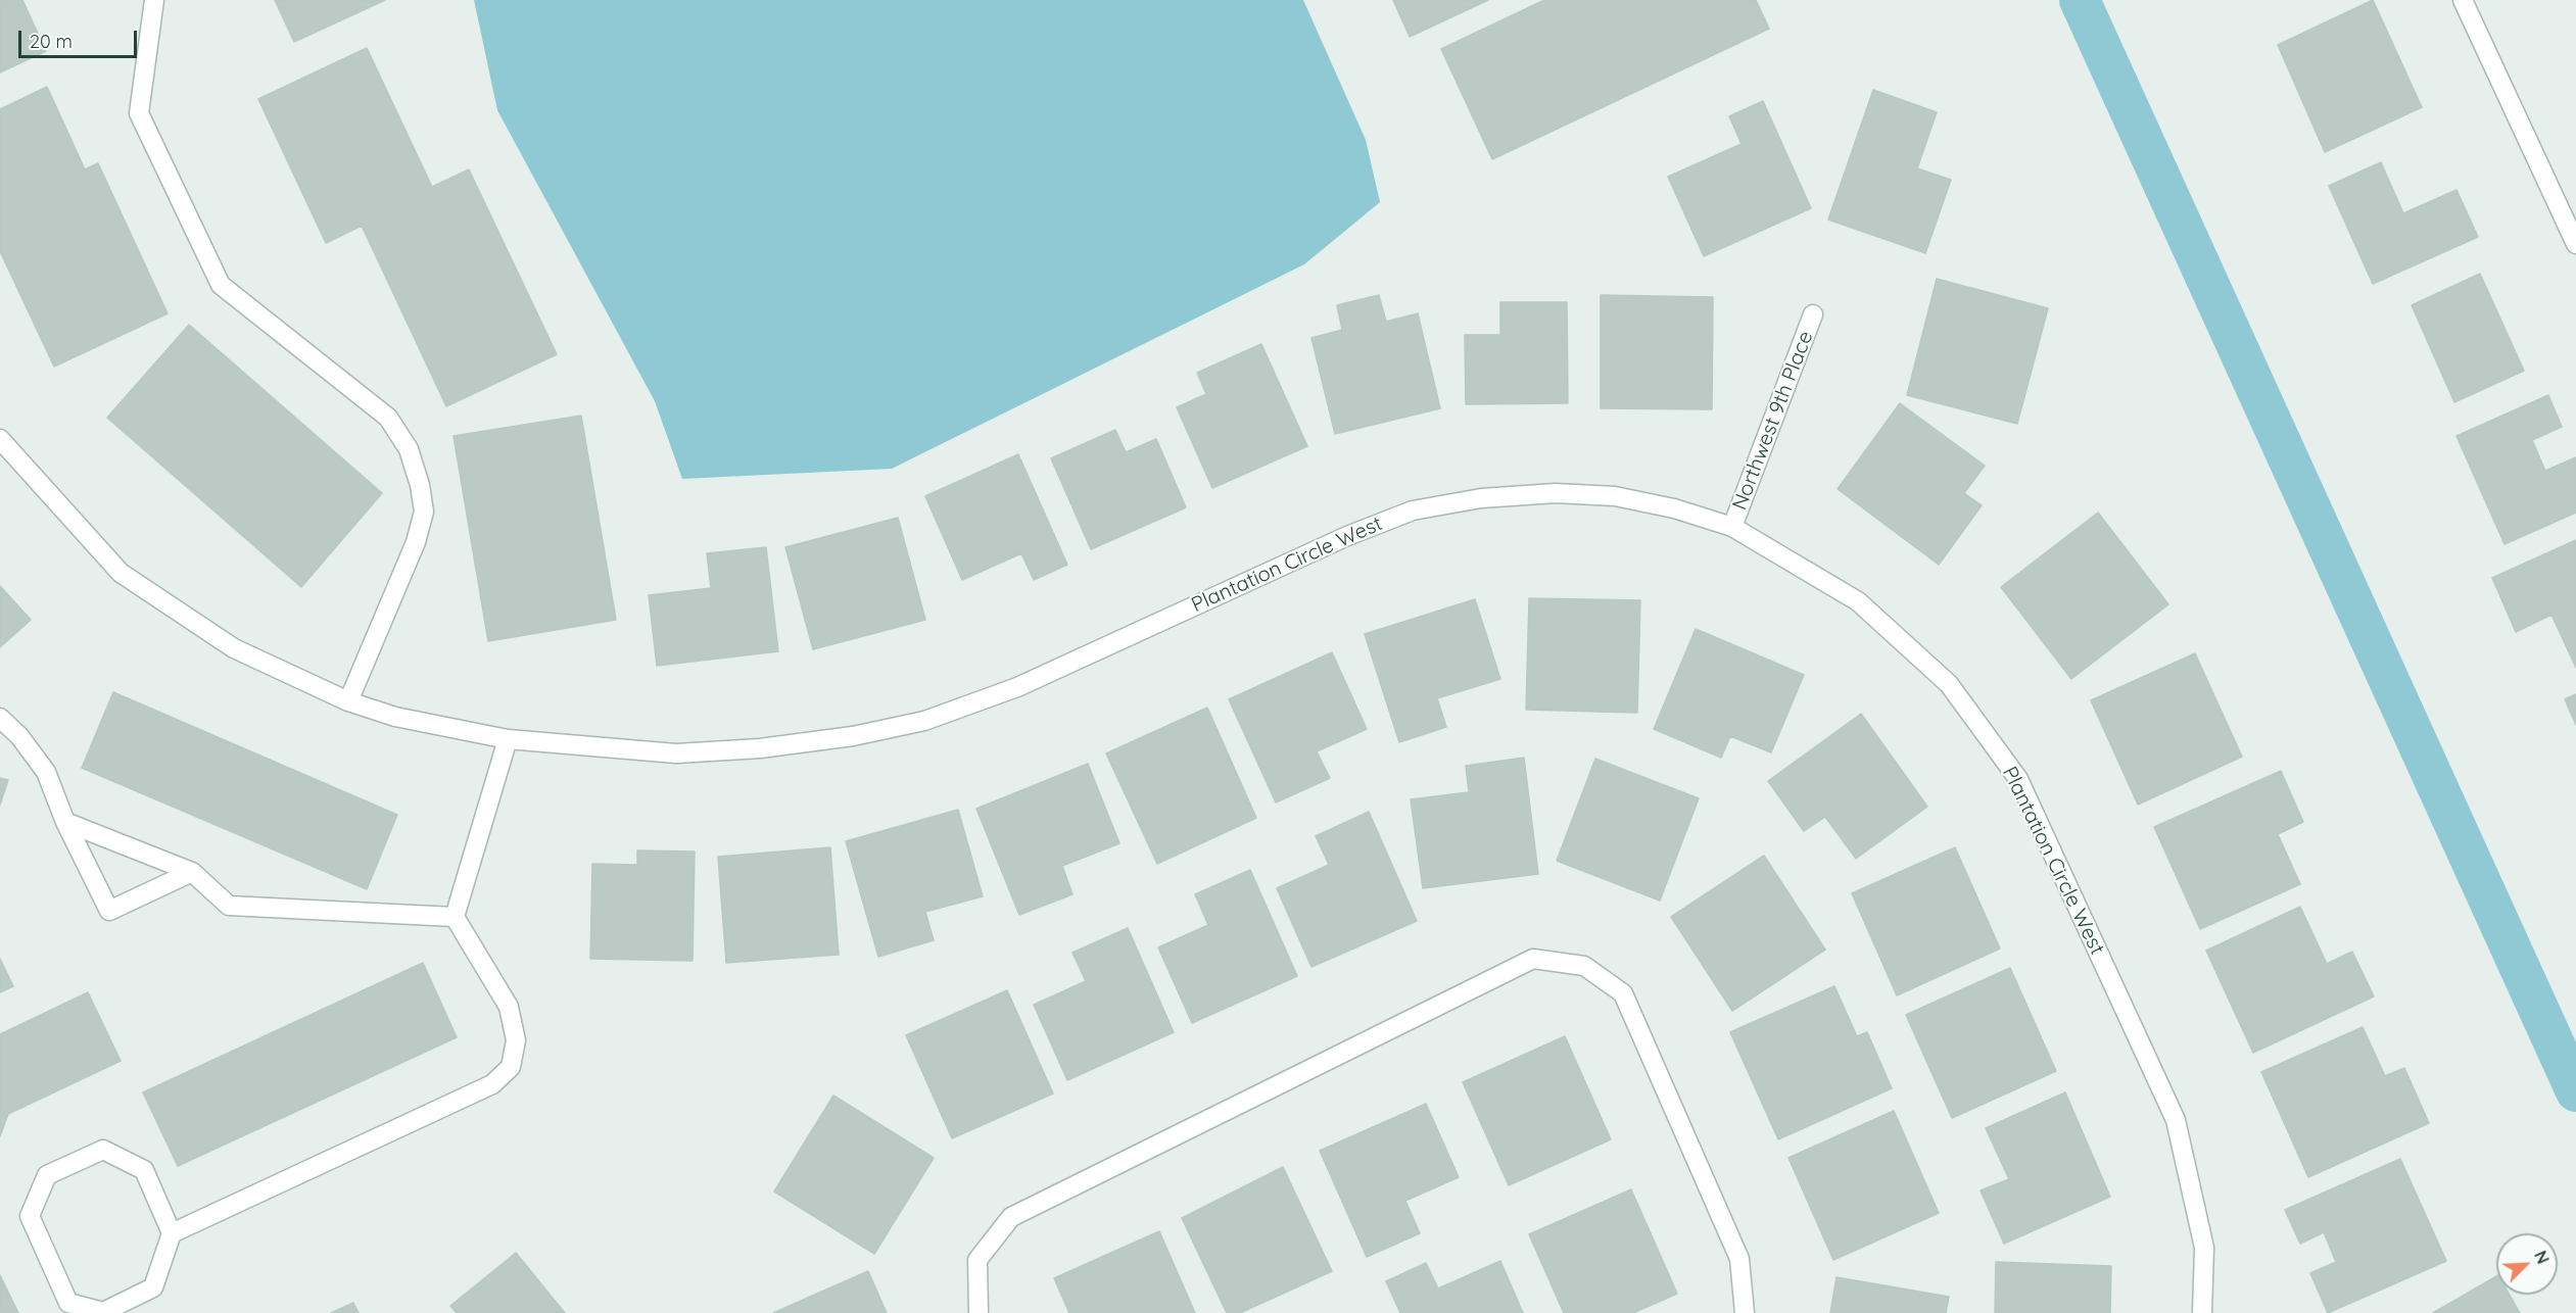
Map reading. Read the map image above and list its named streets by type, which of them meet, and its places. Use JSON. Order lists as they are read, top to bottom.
{
  "streets": {
    "street": ["Northwest 9th Place", "Plantation Circle West"]
  },
  "crossings": [
    ["Northwest 9th Place", "Plantation Circle West"]
  ],
  "scale_bar": "20 m",
  "north": "top right"
}
